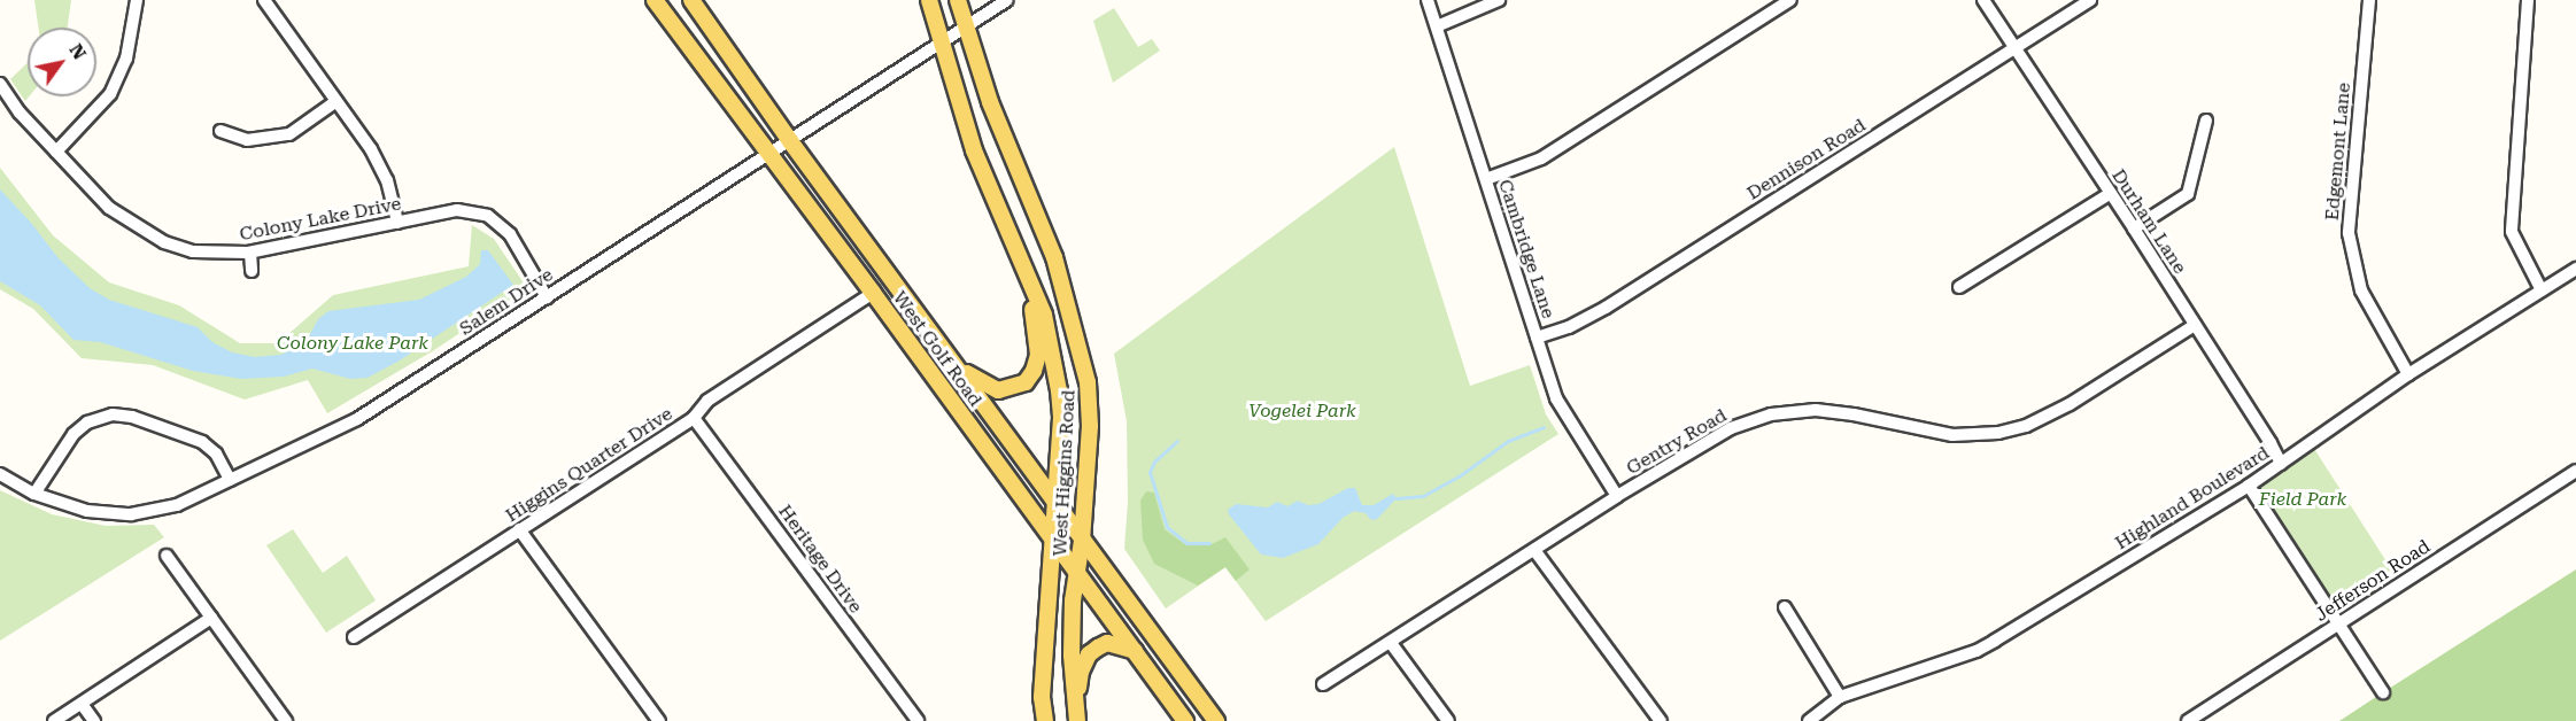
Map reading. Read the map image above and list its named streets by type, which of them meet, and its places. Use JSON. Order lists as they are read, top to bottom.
{
  "streets": {
    "main road": ["West Golf Road", "West Higgins Road"],
    "street": [
      "Edgemont Lane",
      "Dennison Road",
      "Colony Lake Drive",
      "Durham Lane",
      "Cambridge Lane",
      "Salem Drive",
      "Gentry Road",
      "Higgins Quarter Drive",
      "Highland Boulevard",
      "Heritage Drive",
      "Jefferson Road"
    ]
  },
  "crossings": [
    ["Edgemont Lane", "Highland Boulevard"],
    ["Dennison Road", "Durham Lane"],
    ["Dennison Road", "Cambridge Lane"],
    ["Colony Lake Drive", "Salem Drive"],
    ["Durham Lane", "Gentry Road"],
    ["Durham Lane", "Highland Boulevard"],
    ["Cambridge Lane", "Gentry Road"],
    ["Salem Drive", "West Golf Road"],
    ["Salem Drive", "West Higgins Road"],
    ["West Golf Road", "Higgins Quarter Drive"],
    ["West Golf Road", "West Higgins Road"],
    ["Higgins Quarter Drive", "Heritage Drive"]
  ],
  "parks": ["Colony Lake Park", "Vogelei Park", "Field Park"],
  "north": "top right"
}
